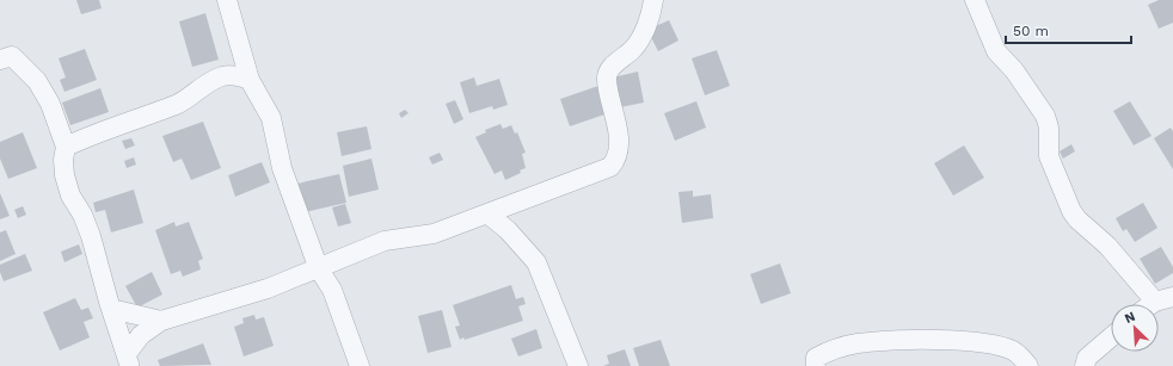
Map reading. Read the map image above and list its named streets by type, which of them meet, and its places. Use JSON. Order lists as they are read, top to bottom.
{
  "scale_bar": "50 m",
  "north": "top left"
}
